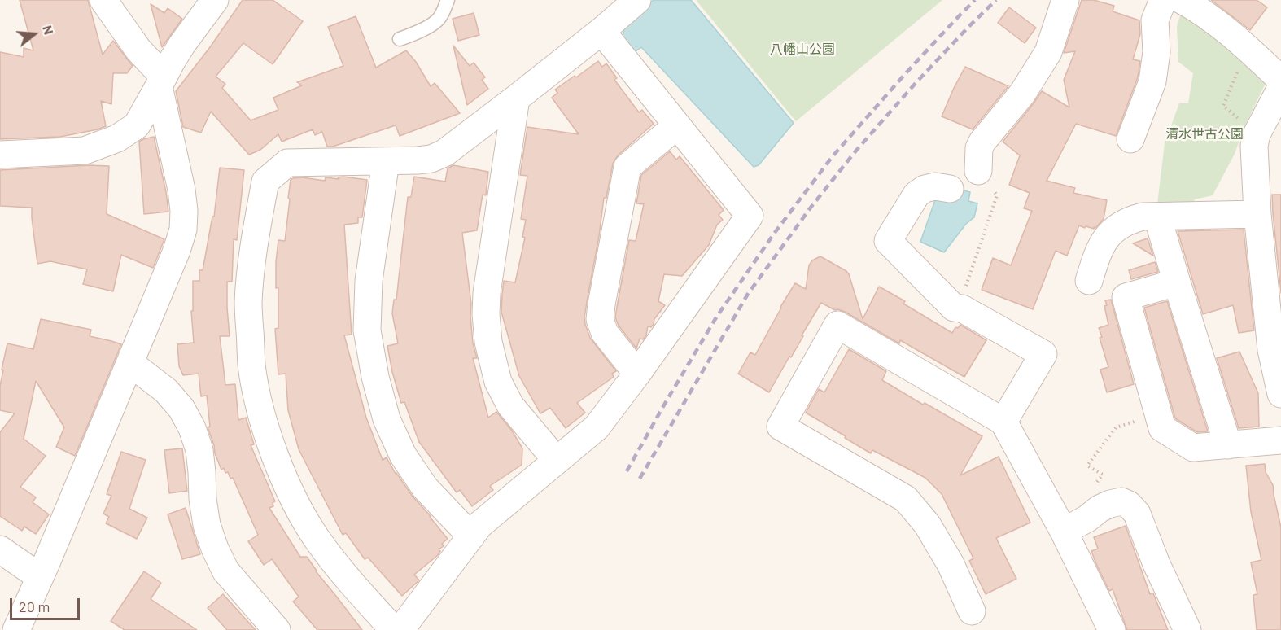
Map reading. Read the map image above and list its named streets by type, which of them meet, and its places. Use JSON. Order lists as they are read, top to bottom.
{
  "parks": ["八幡山公園", "清水世古公園"],
  "scale_bar": "20 m",
  "north": "right"
}
